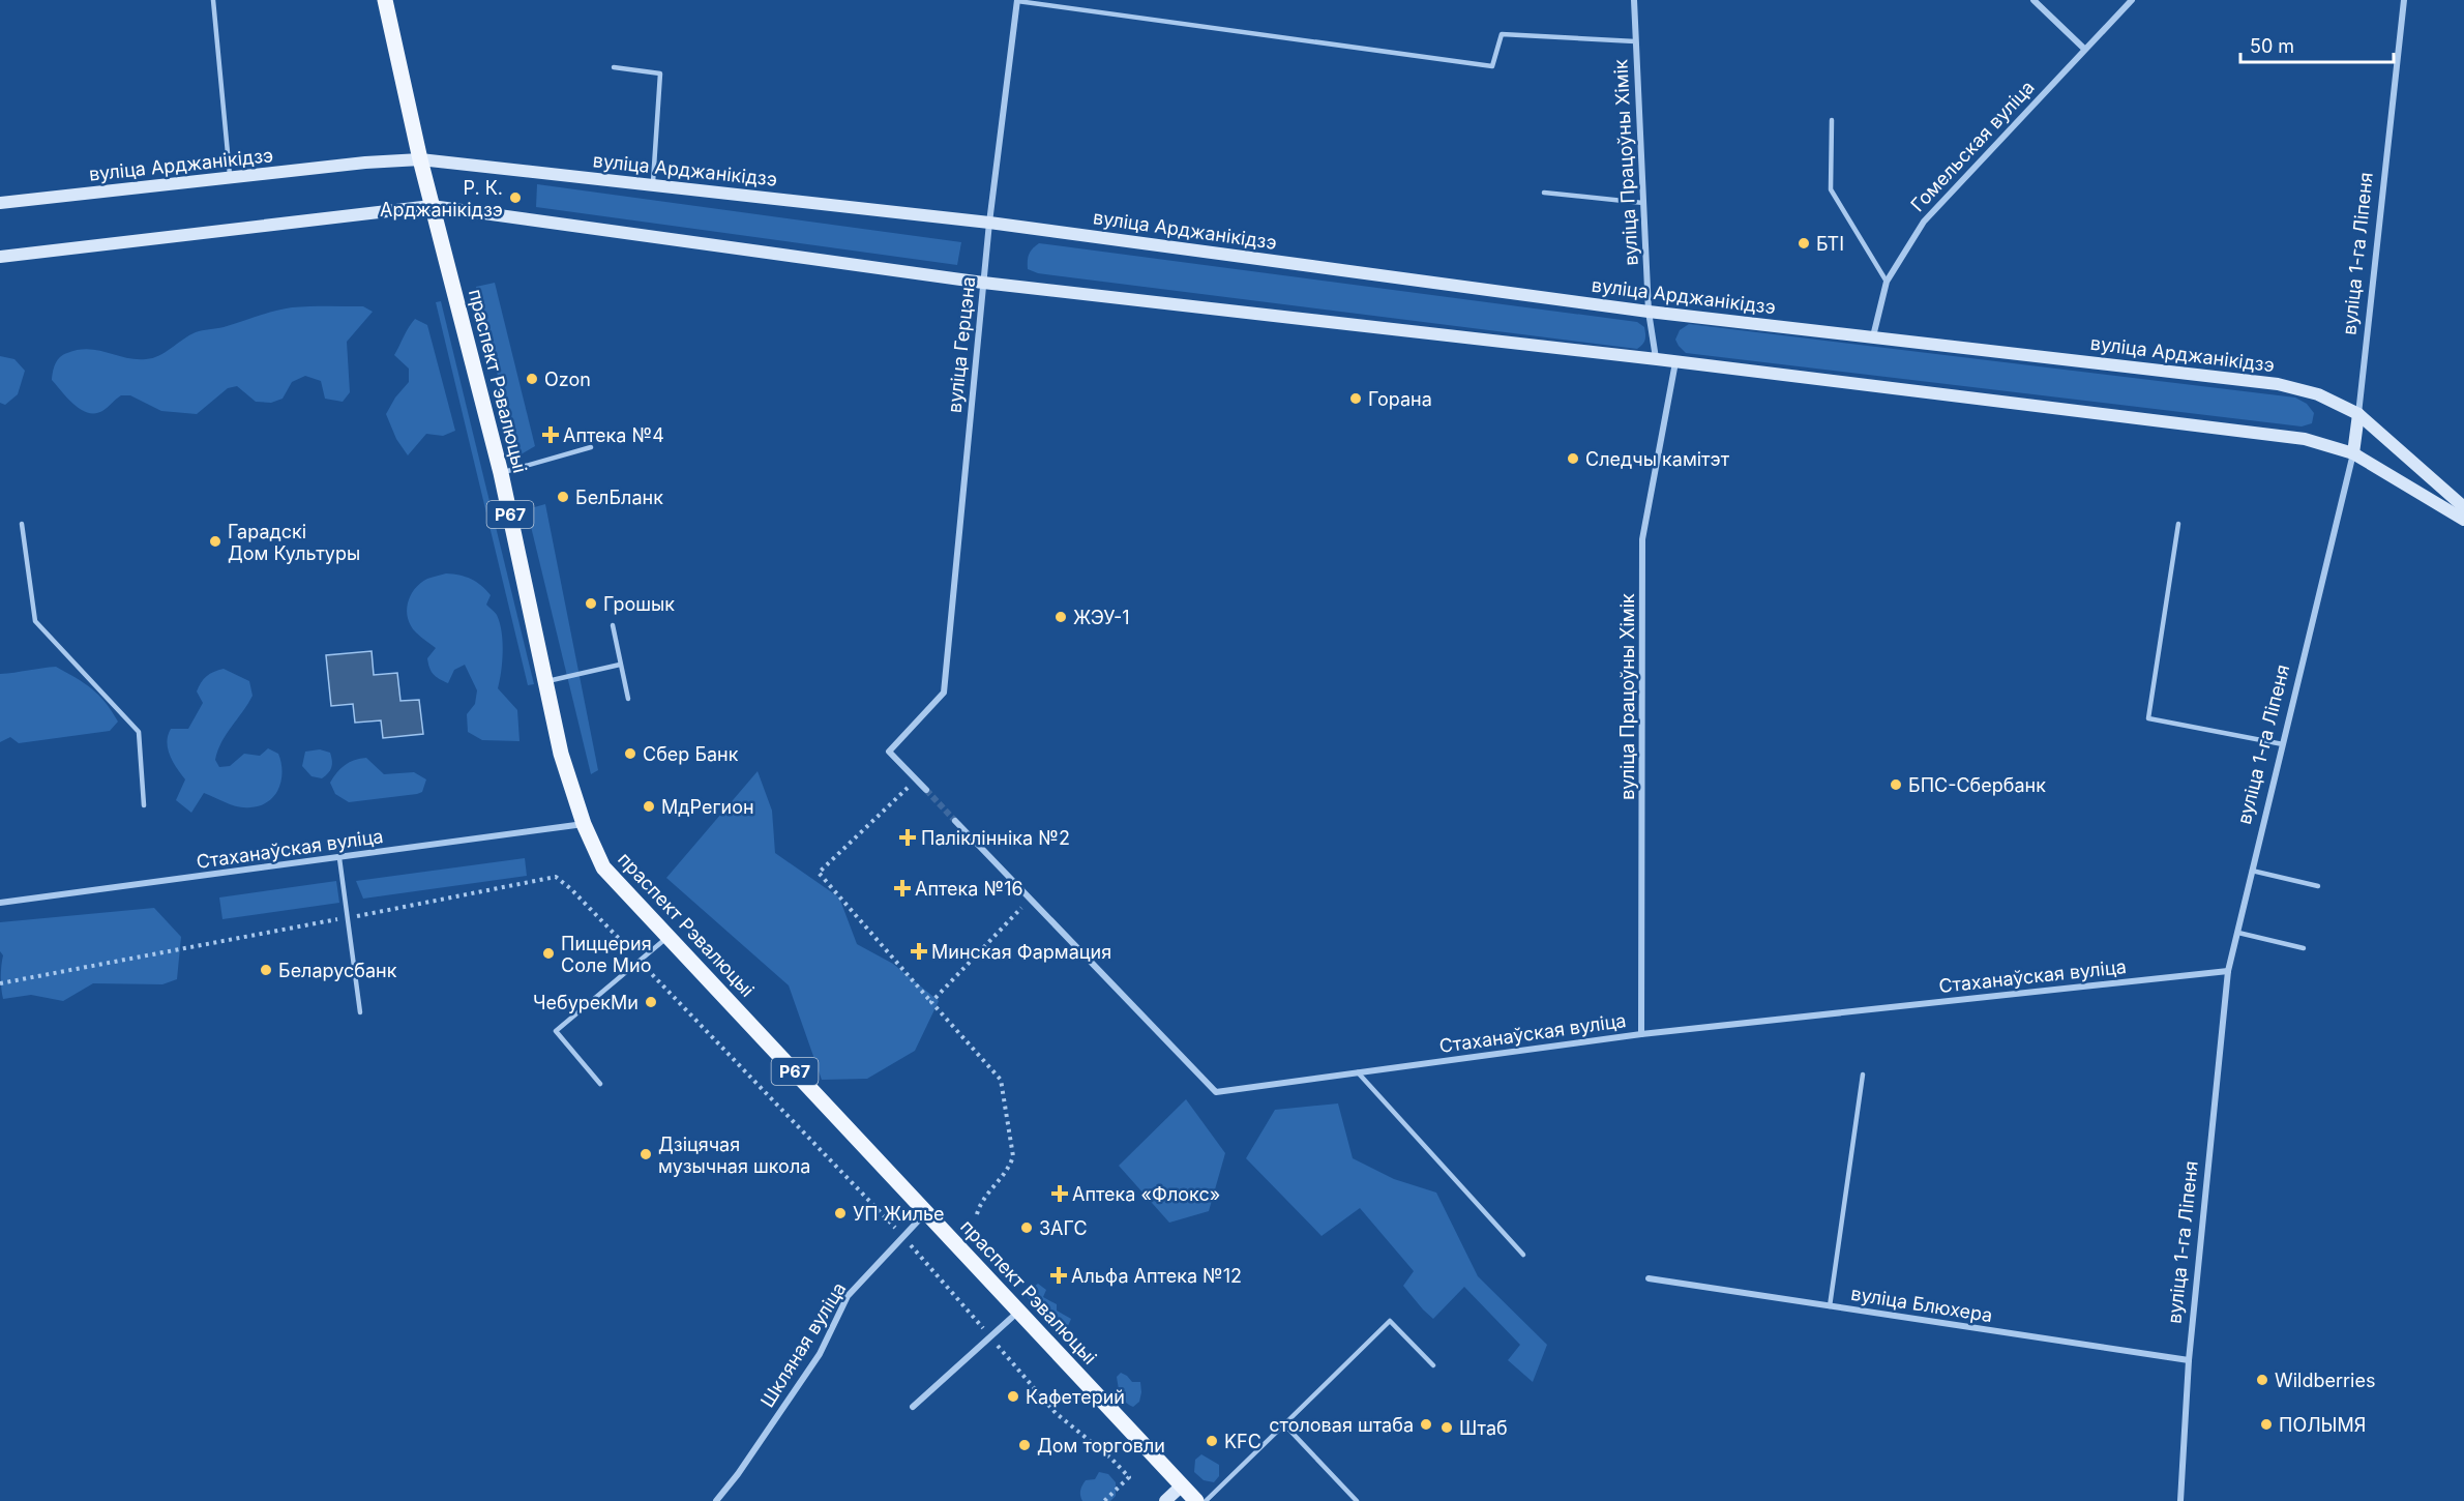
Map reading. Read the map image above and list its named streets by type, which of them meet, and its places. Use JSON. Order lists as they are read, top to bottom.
{
  "streets": {
    "main road": [
      "вуліца Арджанікідзэ",
      "вуліца 1-га Ліпеня",
      "праспект Рэвалюцыі",
      "Р67"
    ],
    "street": [
      "Гомельская вуліца",
      "вуліца Працоўны Хімік",
      "вуліца Герцэна",
      "Стаханаўская вуліца",
      "вуліца Блюхера",
      "Шкляная вуліца"
    ]
  },
  "crossings": [
    ["Гомельская вуліца", "вуліца Арджанікідзэ"],
    ["вуліца Працоўны Хімік", "вуліца Арджанікідзэ"],
    ["вуліца Працоўны Хімік", "Стаханаўская вуліца"],
    ["вуліца Арджанікідзэ", "вуліца 1-га Ліпеня"],
    ["вуліца Арджанікідзэ", "вуліца Герцэна"],
    ["вуліца Арджанікідзэ", "праспект Рэвалюцыі"],
    ["вуліца 1-га Ліпеня", "Стаханаўская вуліца"],
    ["вуліца 1-га Ліпеня", "вуліца Блюхера"],
    ["праспект Рэвалюцыі", "Стаханаўская вуліца"],
    ["праспект Рэвалюцыі", "Шкляная вуліца"]
  ],
  "places": {
    "other": [
      "Р. К. Арджанікідзэ",
      "БТІ",
      "Ozon",
      "Горана",
      "Следчы камітэт",
      "БелБланк",
      "Гарадскі Дом Культуры",
      "Грошык",
      "ЖЭУ-1",
      "Сбер Банк",
      "БПС-Сбербанк",
      "МдРегион",
      "Пиццерия Соле Мио",
      "Беларусбанк",
      "ЧебурекМи",
      "Дзіцячая музычная школа",
      "УП Жилье",
      "ЗАГС",
      "Wildberries",
      "Кафетерий",
      "столовая штаба",
      "ПОЛЫМЯ",
      "Штаб",
      "KFC",
      "Дом торговли"
    ],
    "health": [
      "Аптека №4",
      "Паліклінніка №2",
      "Аптека №16",
      "Минская Фармация",
      "Аптека «Флокс»",
      "Альфа Аптека №12"
    ]
  },
  "scale_bar": "50 m"
}
